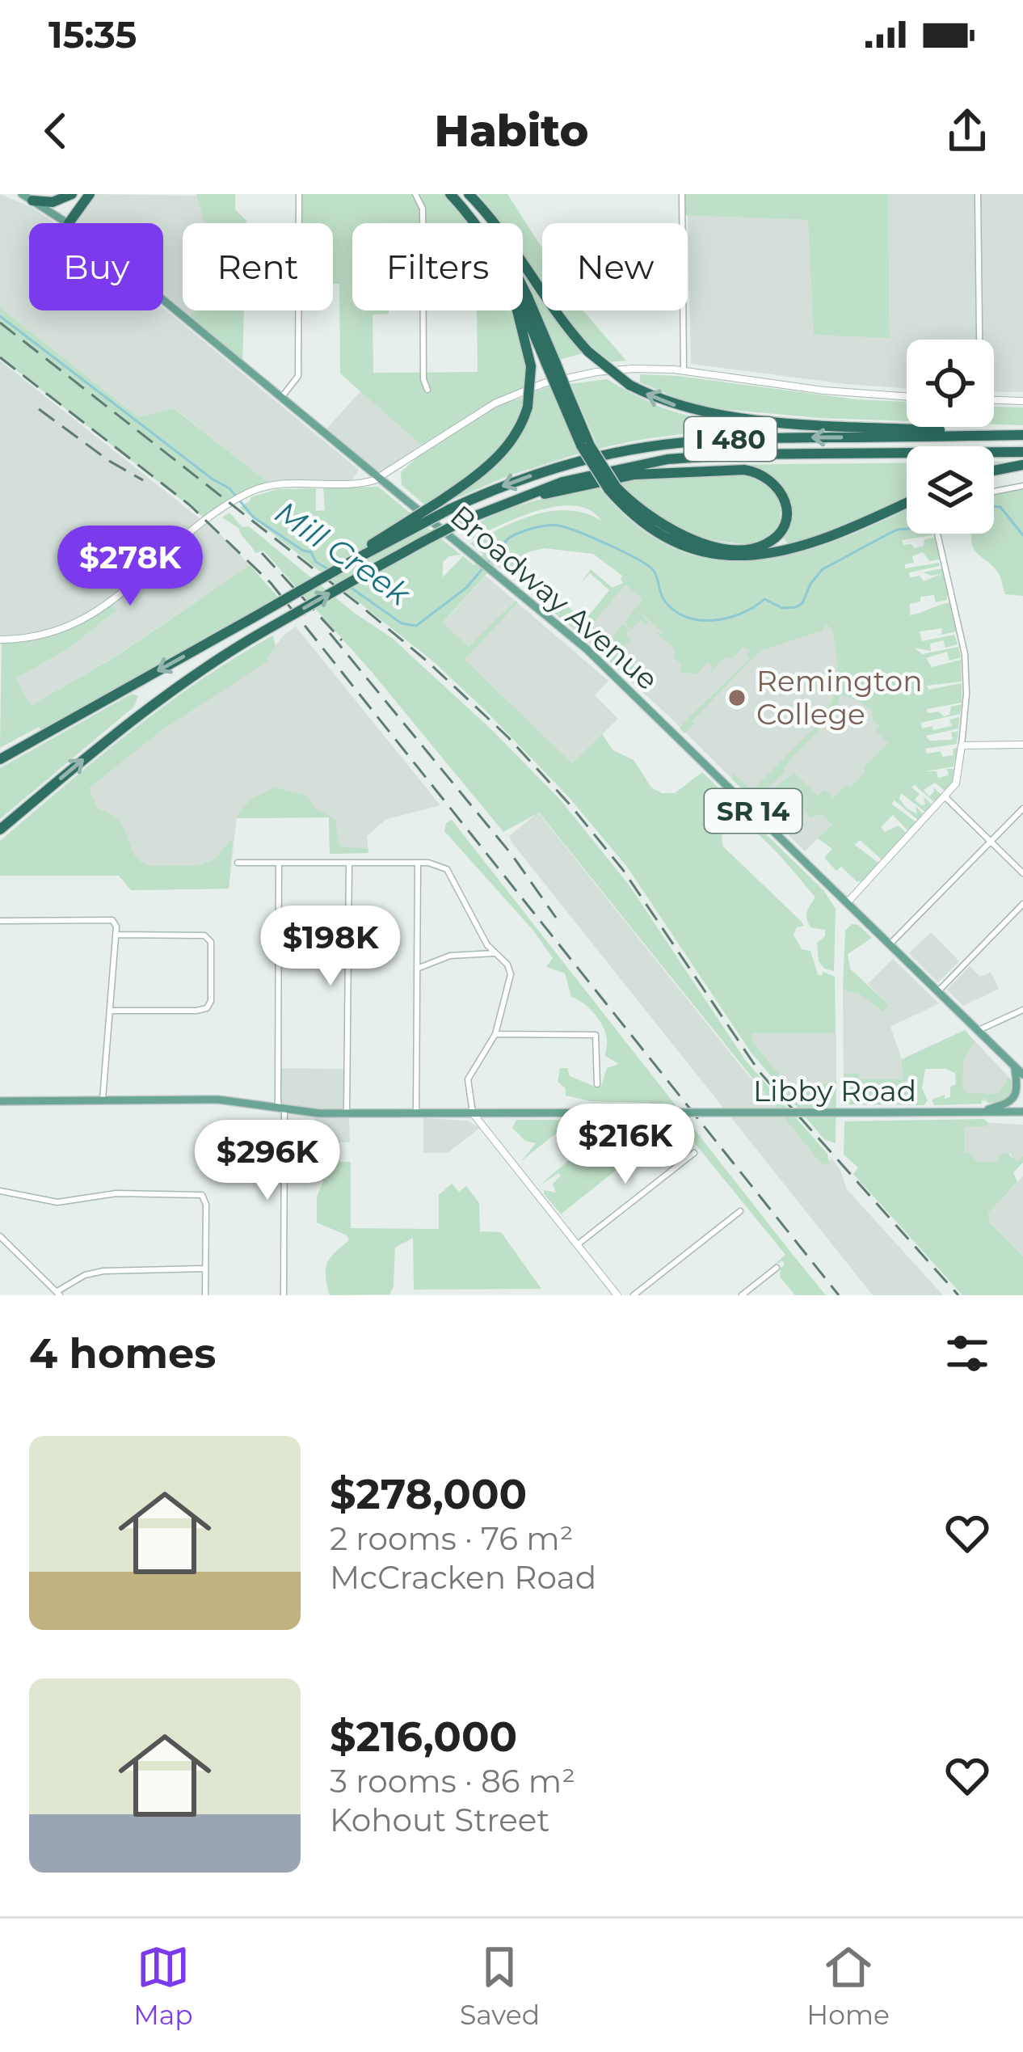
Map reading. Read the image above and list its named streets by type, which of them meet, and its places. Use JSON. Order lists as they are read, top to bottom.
{
  "streets": {
    "highway": ["I 480"],
    "main road": ["Broadway Avenue", "SR 14", "Libby Road"]
  },
  "water": ["Mill Creek"],
  "places": ["Remington College"],
  "page": {
    "status": "15:35",
    "header": "Habito",
    "chip": [
      "Buy",
      "Rent",
      "Filters",
      "New"
    ],
    "price": [
      "$278K",
      "$198K",
      "$216K",
      "$296K"
    ],
    "heading": "4 homes",
    "list": [
      {
        "name": "$278,000",
        "note": "2 rooms · 76 m² · McCracken Road"
      },
      {
        "name": "$216,000",
        "note": "3 rooms · 86 m² · Kohout Street"
      }
    ],
    "tabs": ["Map", "Saved", "Home"]
  }
}
